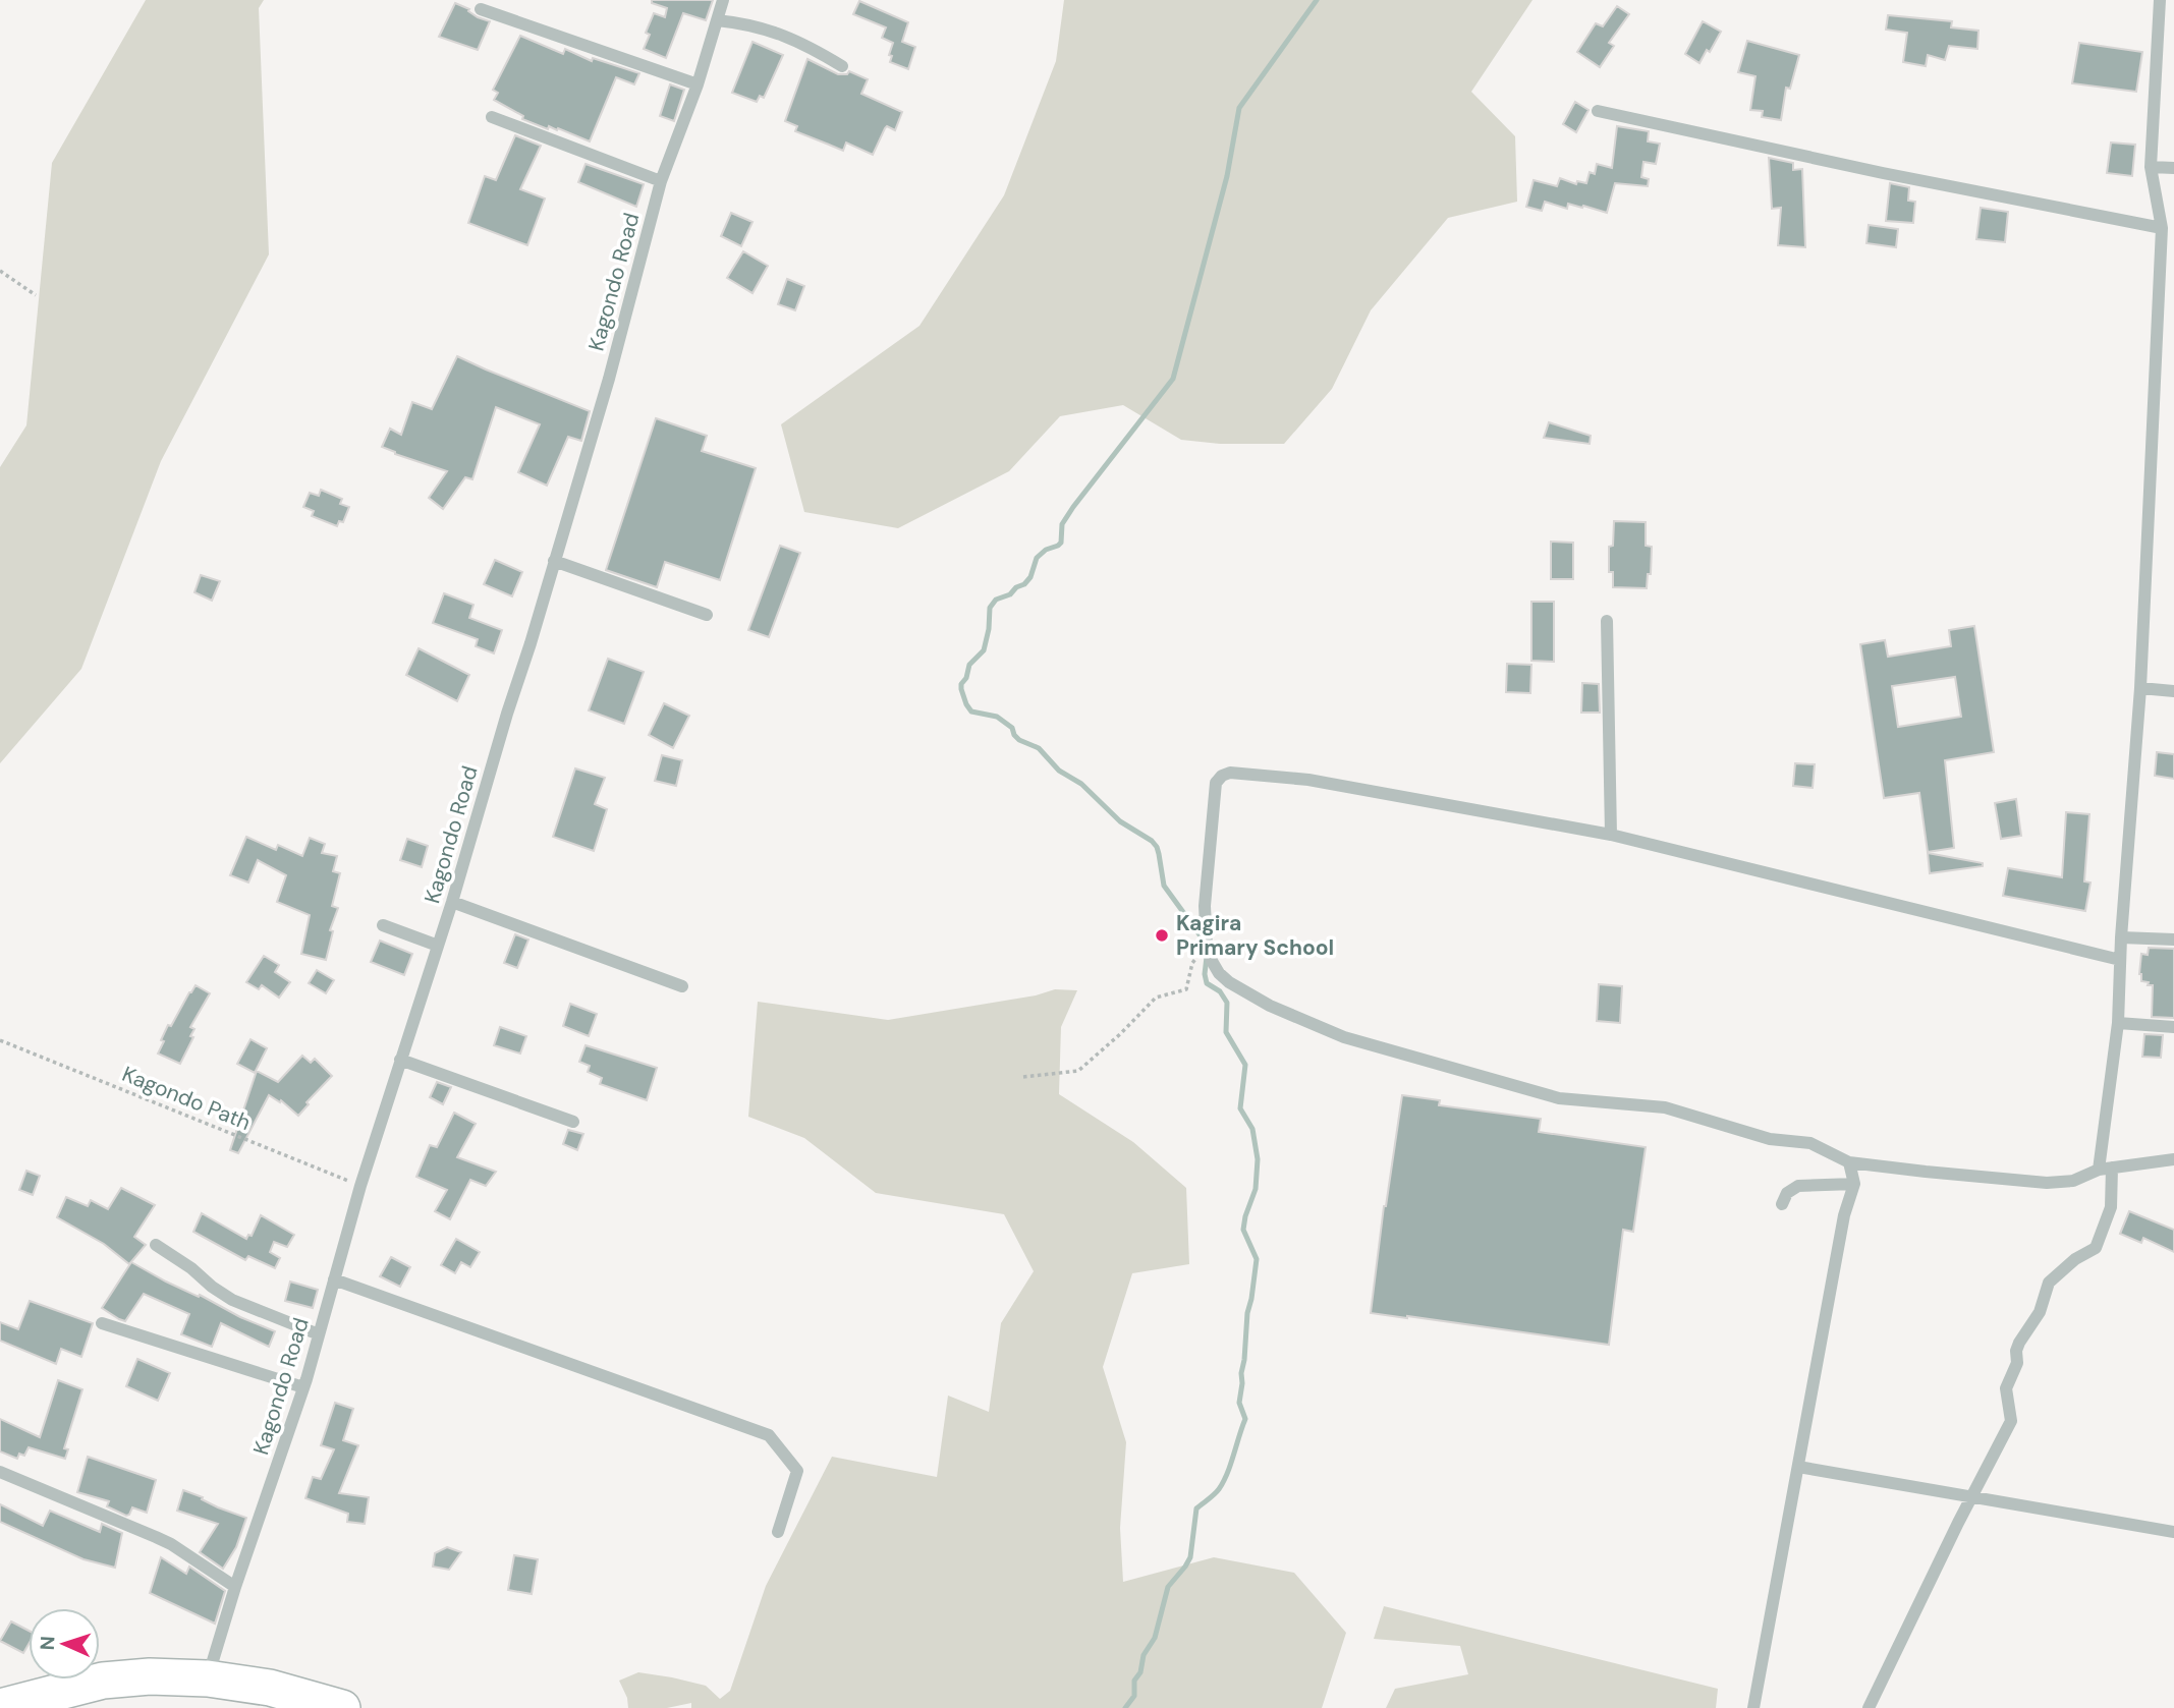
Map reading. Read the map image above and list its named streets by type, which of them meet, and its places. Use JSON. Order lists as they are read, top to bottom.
{
  "streets": {
    "street": ["Kagondo Road"],
    "path": ["Kagondo Path"]
  },
  "crossings": [
    ["Kagondo Road", "Kagondo Path"]
  ],
  "places": ["Kagira Primary School"],
  "north": "left"
}
